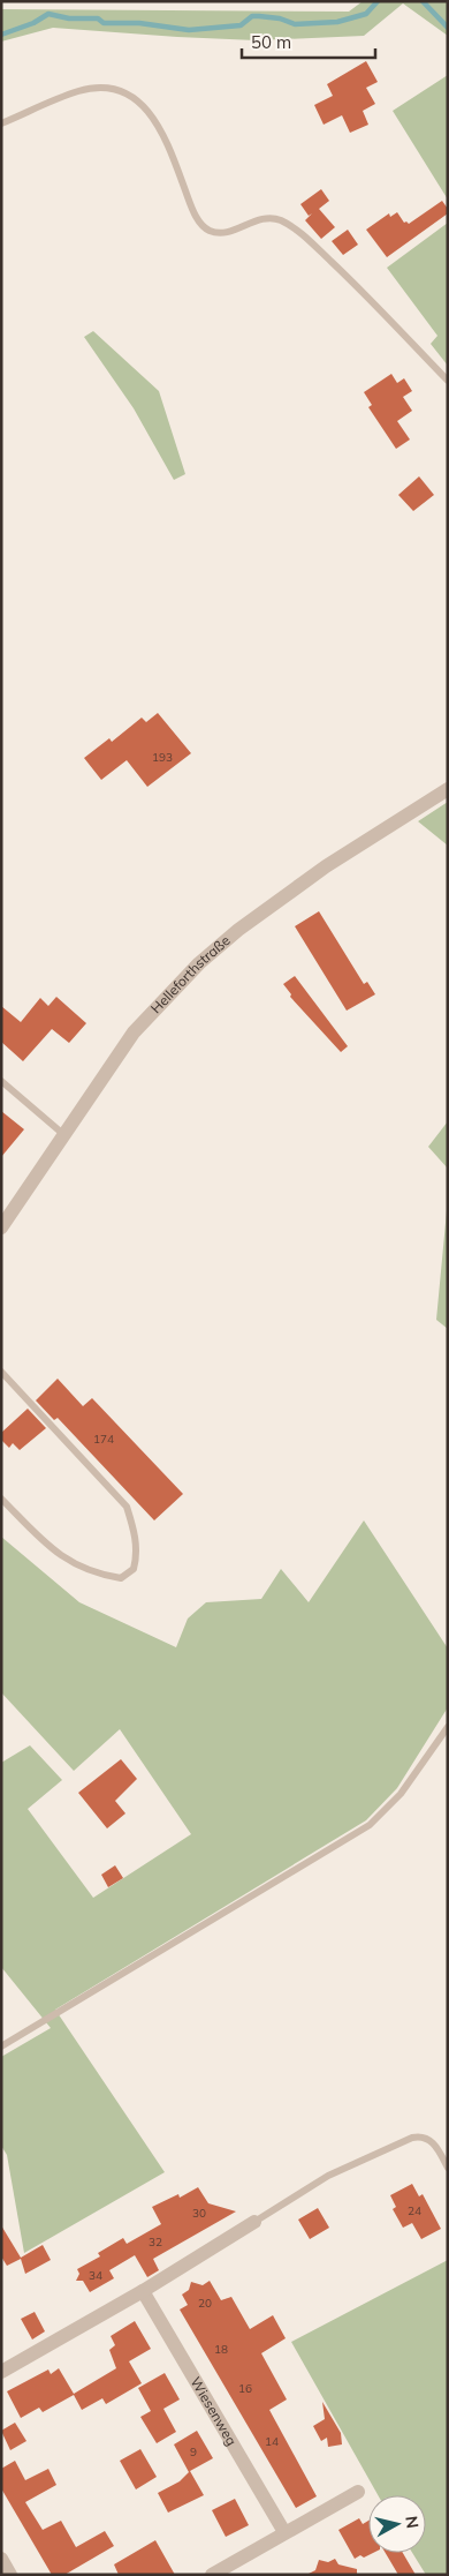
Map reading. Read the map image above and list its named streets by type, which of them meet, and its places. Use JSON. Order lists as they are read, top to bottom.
{
  "streets": {
    "street": ["Helleforthstraße", "Wiesenweg"]
  },
  "house_numbers": [
    "193",
    "174",
    "24",
    "30",
    "32",
    "34",
    "20",
    "18",
    "16",
    "14",
    "9"
  ],
  "scale_bar": "50 m",
  "north": "right"
}
